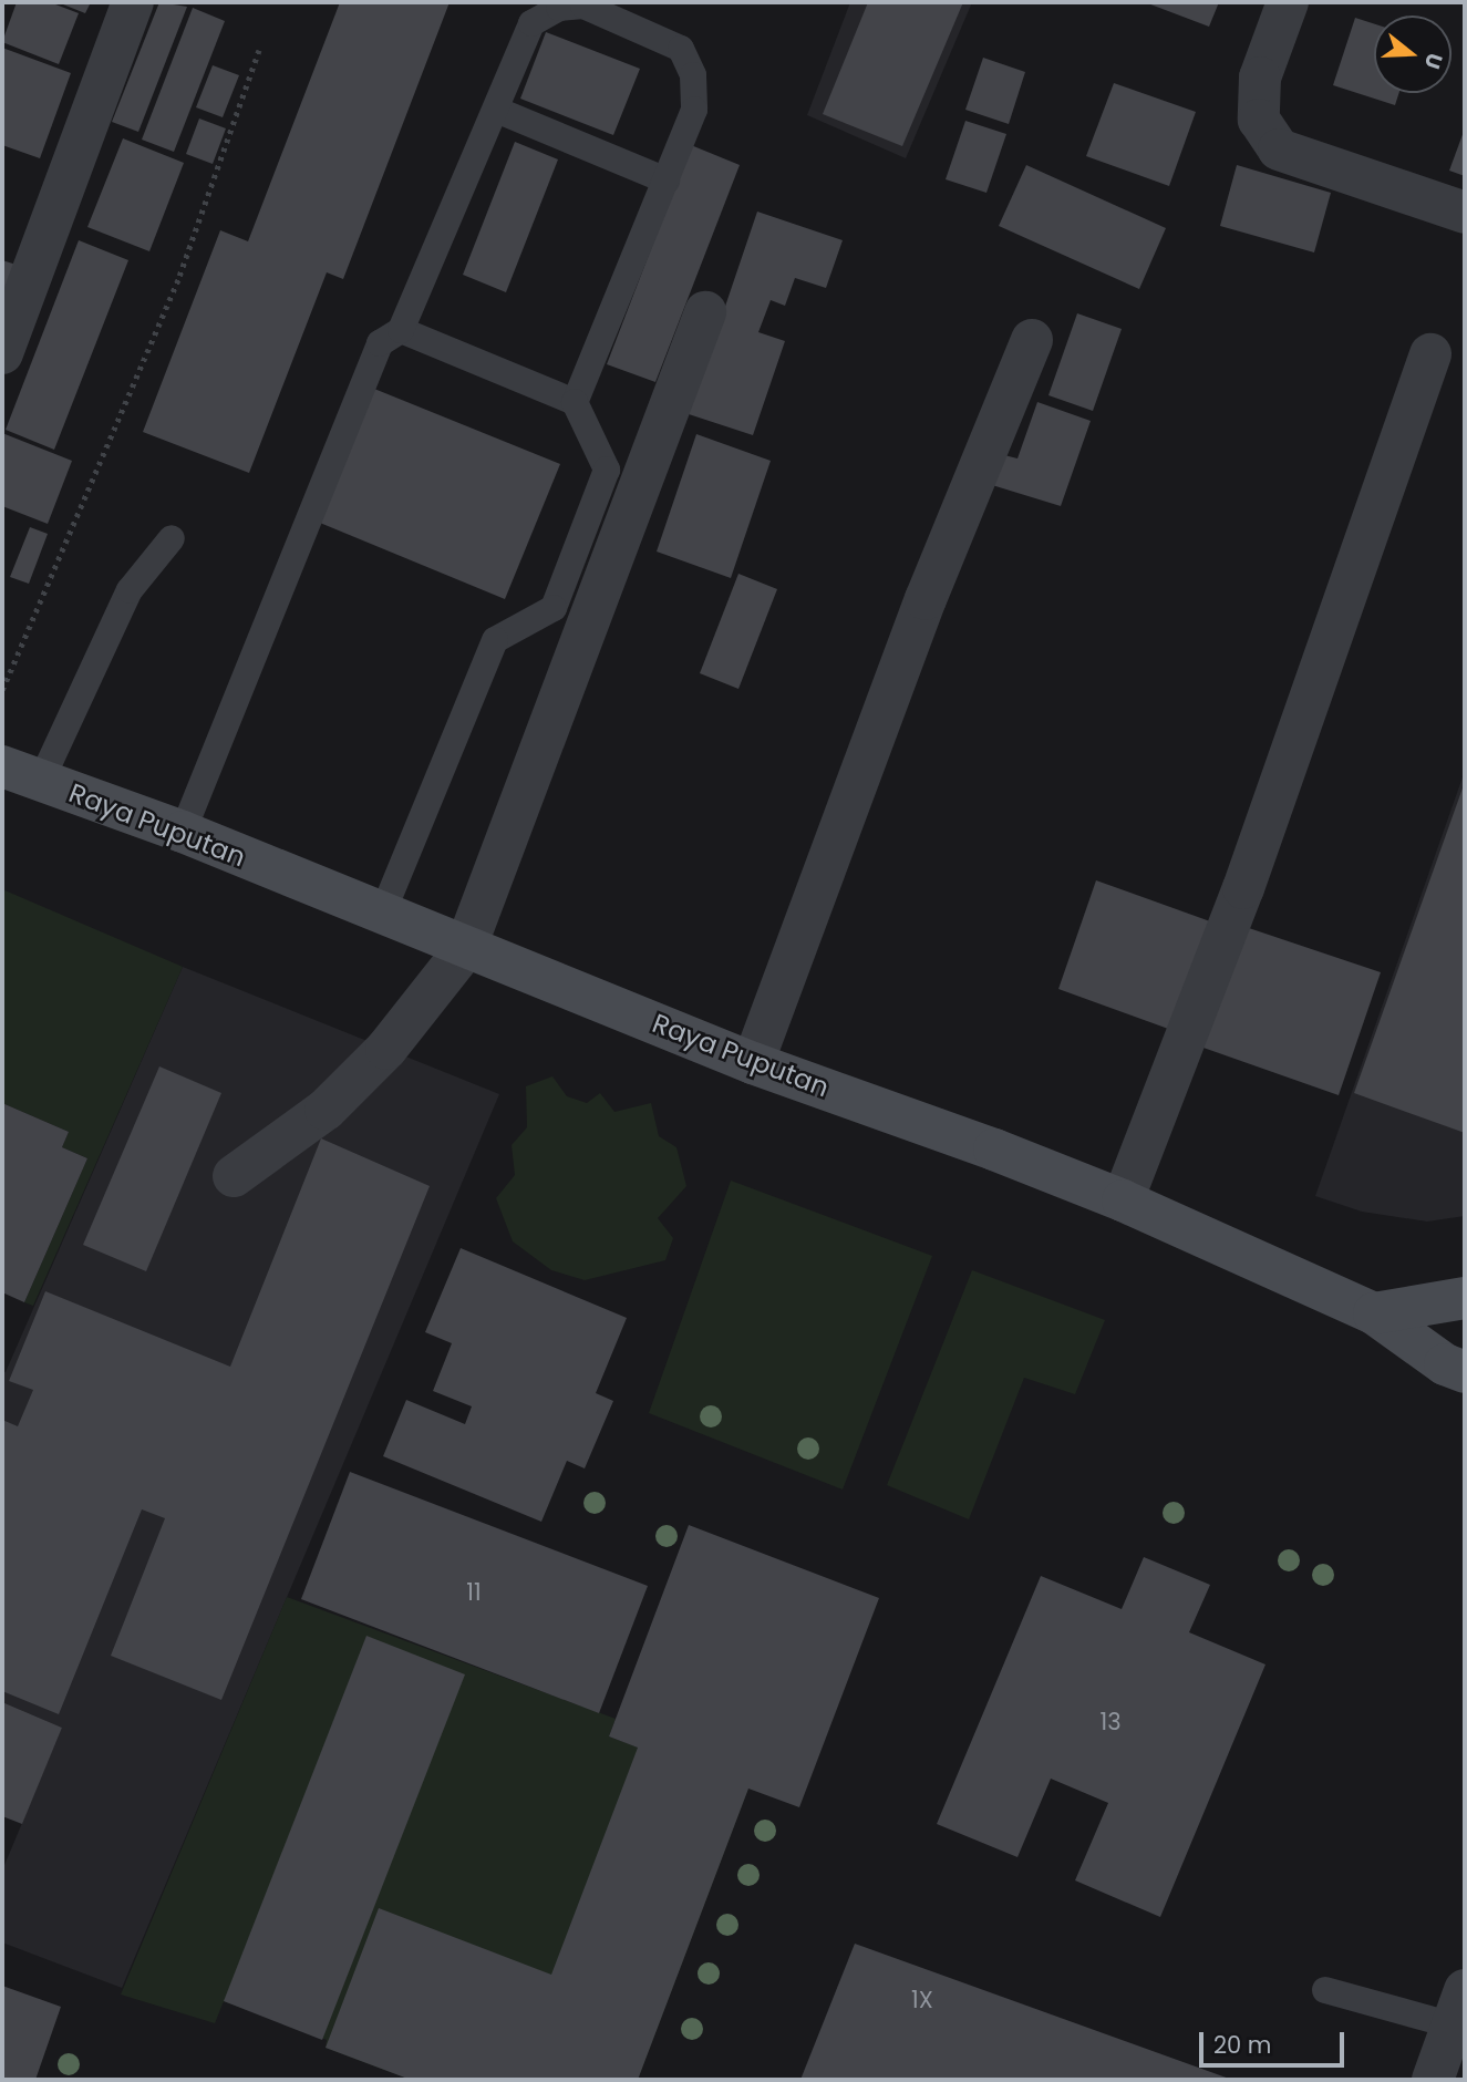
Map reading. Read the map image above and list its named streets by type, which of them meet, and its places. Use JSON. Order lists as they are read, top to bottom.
{
  "streets": {
    "main road": ["Raya Puputan"]
  },
  "house_numbers": ["11", "13", "1X"],
  "scale_bar": "20 m",
  "north": "right"
}
